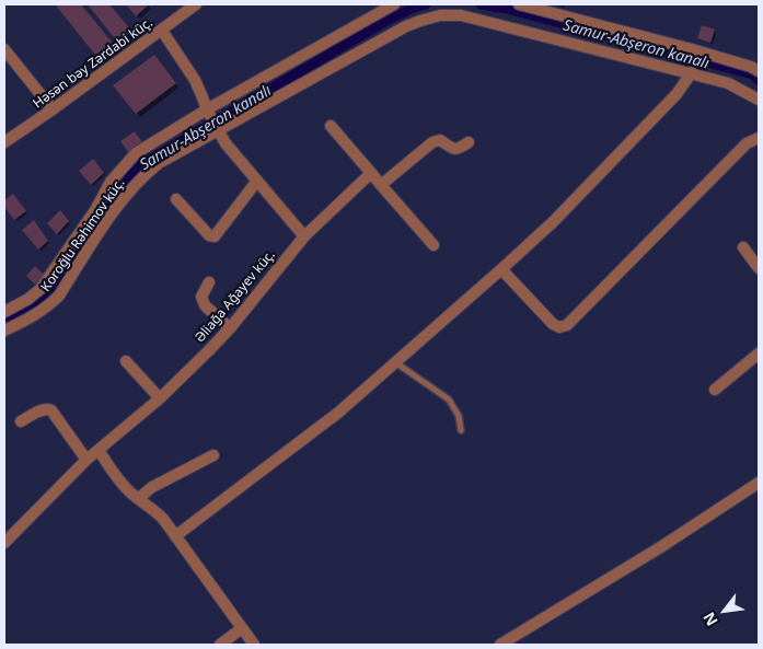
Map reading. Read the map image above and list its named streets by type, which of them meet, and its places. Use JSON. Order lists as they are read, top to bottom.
{
  "streets": {
    "street": ["Həsən bəy Zərdabi küç.", "Koroğlu Rəhimov küç.", "Əliağa Ağayev küç."]
  },
  "water": ["Samur-Abşeron kanalı"],
  "north": "bottom left"
}
